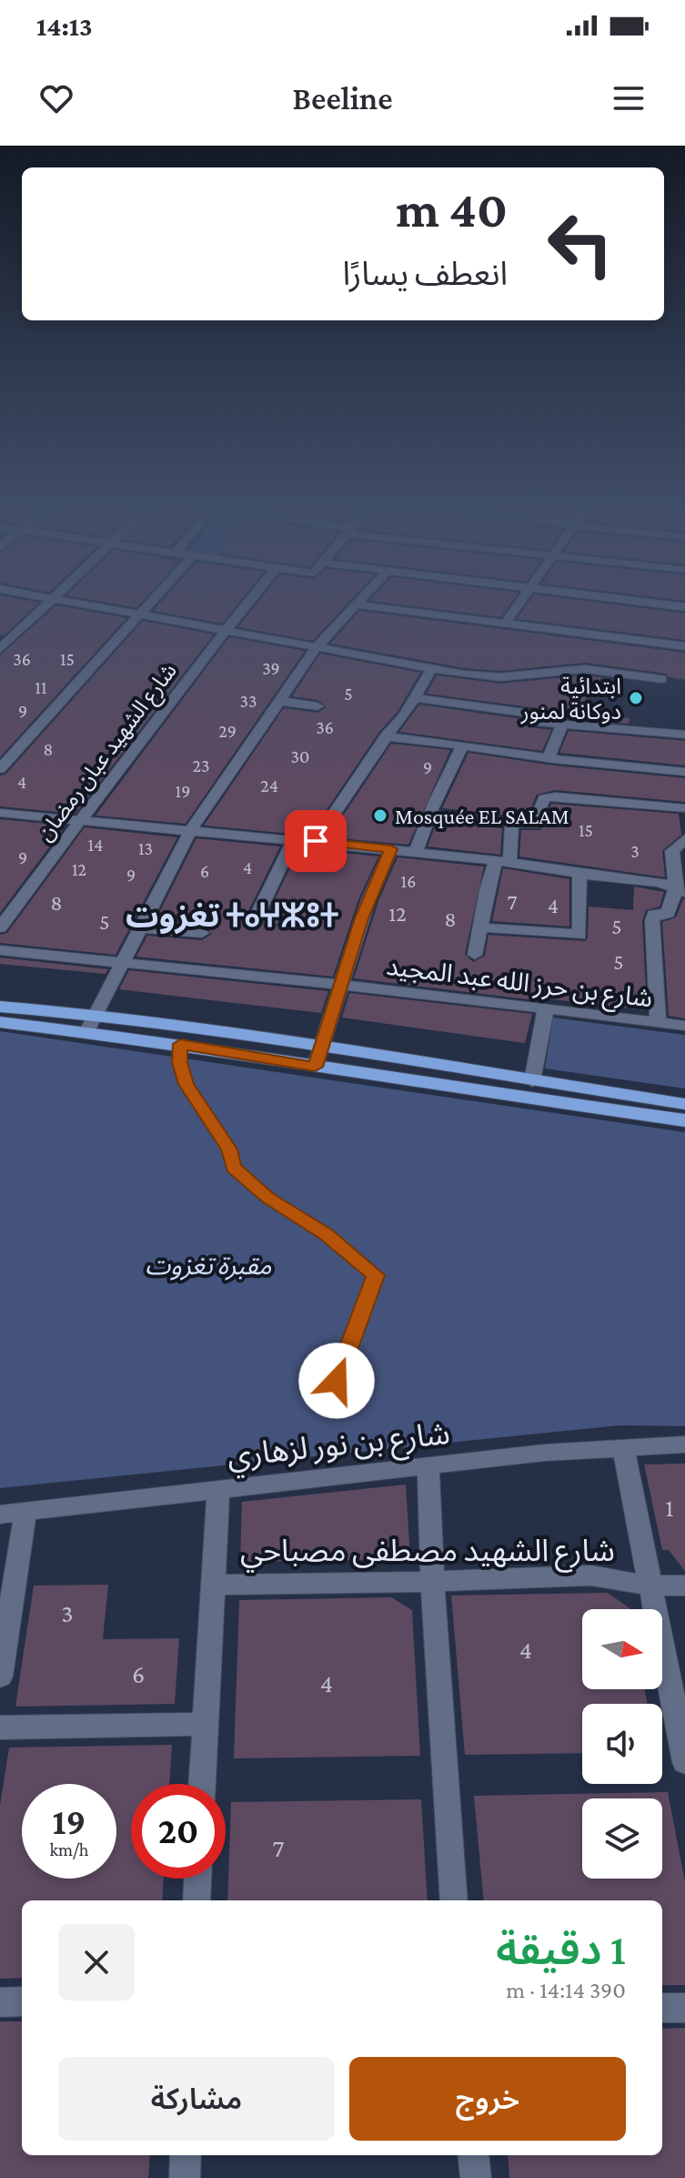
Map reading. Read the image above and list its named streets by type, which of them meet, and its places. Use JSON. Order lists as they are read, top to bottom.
{
  "streets": {
    "street": [
      "شارع الشهيد عبان رمضان",
      "شارع بن حرز الله عبد المجيد",
      "شارع بن نور لزهاري",
      "شارع الشهيد مصطفى مصباحي"
    ]
  },
  "districts": ["تغزوت ⵜⴰⵖⵣⵓⵜ"],
  "parks": ["مقبرة تغزوت"],
  "places": ["ابتدائية دوكانة لمنور", "Mosquée EL SALAM"],
  "house_numbers": [
    "36",
    "15",
    "39",
    "11",
    "5",
    "33",
    "9",
    "36",
    "29",
    "8",
    "30",
    "23",
    "9",
    "4",
    "24",
    "19",
    "15",
    "14",
    "13",
    "3",
    "9",
    "4",
    "12",
    "6",
    "9",
    "16",
    "7",
    "8",
    "4",
    "12",
    "8",
    "5",
    "5",
    "5",
    "1",
    "3",
    "4",
    "6",
    "4",
    "7"
  ],
  "north": "right",
  "page": {
    "status": "14:13",
    "header": "Beeline",
    "turn": ["40 m", "انعطف يسارًا"],
    "speed": "19 km/h",
    "limit": "20",
    "heading": ["1 دقيقة", "390 m · 14:14"],
    "buttons": ["خروج", "مشاركة"]
  }
}
